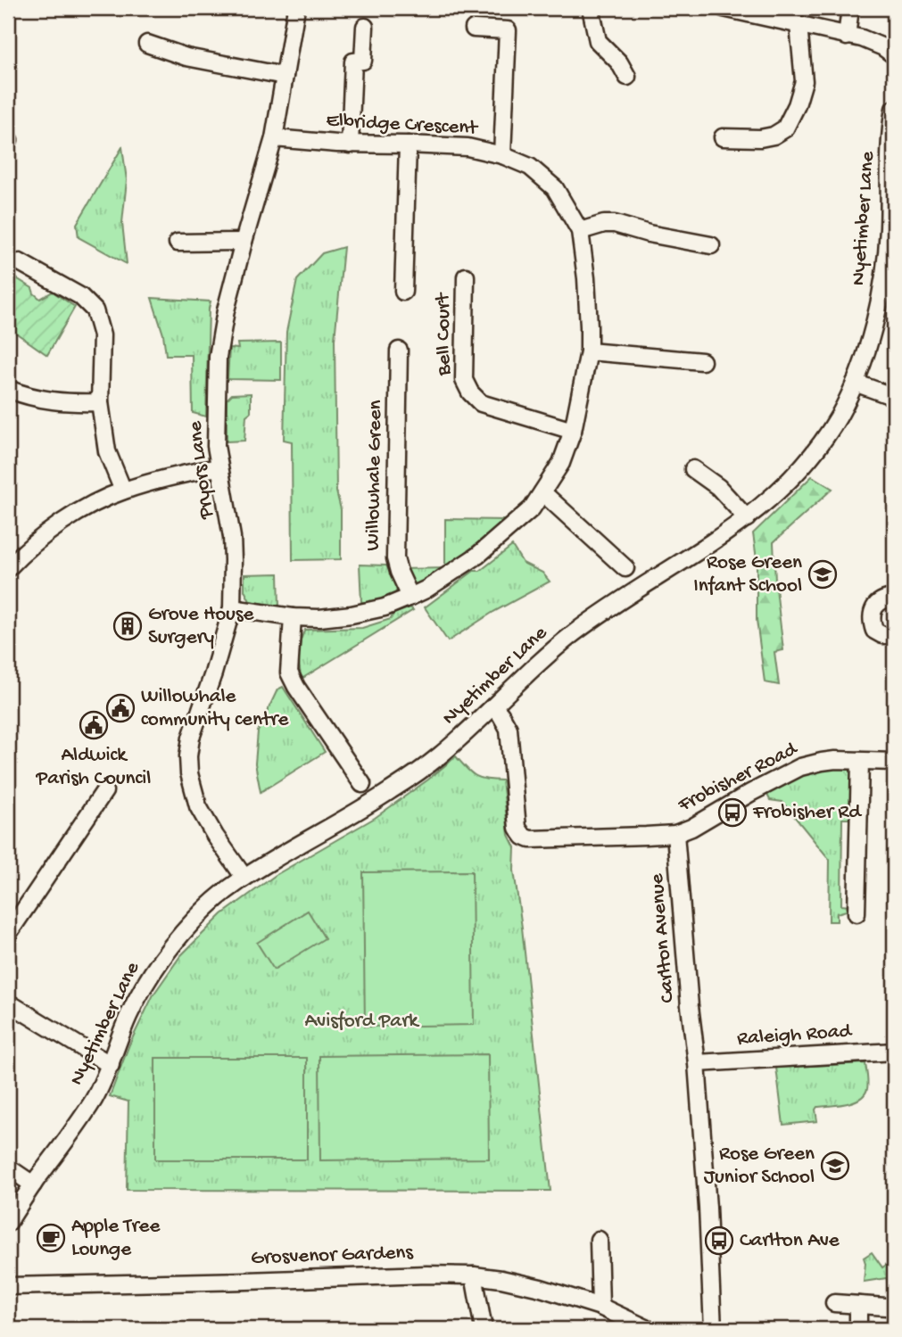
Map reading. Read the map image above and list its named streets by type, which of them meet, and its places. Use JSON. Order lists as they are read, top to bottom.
{
  "streets": {
    "street": [
      "Elbridge Crescent",
      "Nyetimber Lane",
      "Bell Court",
      "Pryors Lane",
      "Willowhale Green",
      "Frobisher Road",
      "Carlton Avenue",
      "Raleigh Road",
      "Grosvenor Gardens"
    ]
  },
  "crossings": [
    ["Elbridge Crescent", "Bell Court"],
    ["Elbridge Crescent", "Pryors Lane"],
    ["Elbridge Crescent", "Willowhale Green"],
    ["Nyetimber Lane", "Pryors Lane"],
    ["Frobisher Road", "Carlton Avenue"],
    ["Carlton Avenue", "Raleigh Road"]
  ],
  "parks": ["Avisford Park"],
  "places": {
    "school or university": ["Rose Green Infant School", "Rose Green Junior School"],
    "building": ["Grove House Surgery"],
    "public building": ["Willowhale community centre", "Aldwick Parish Council"],
    "bus stop": ["Frobisher Rd", "Carlton Ave"],
    "cafe": ["Apple Tree Lounge"]
  }
}
